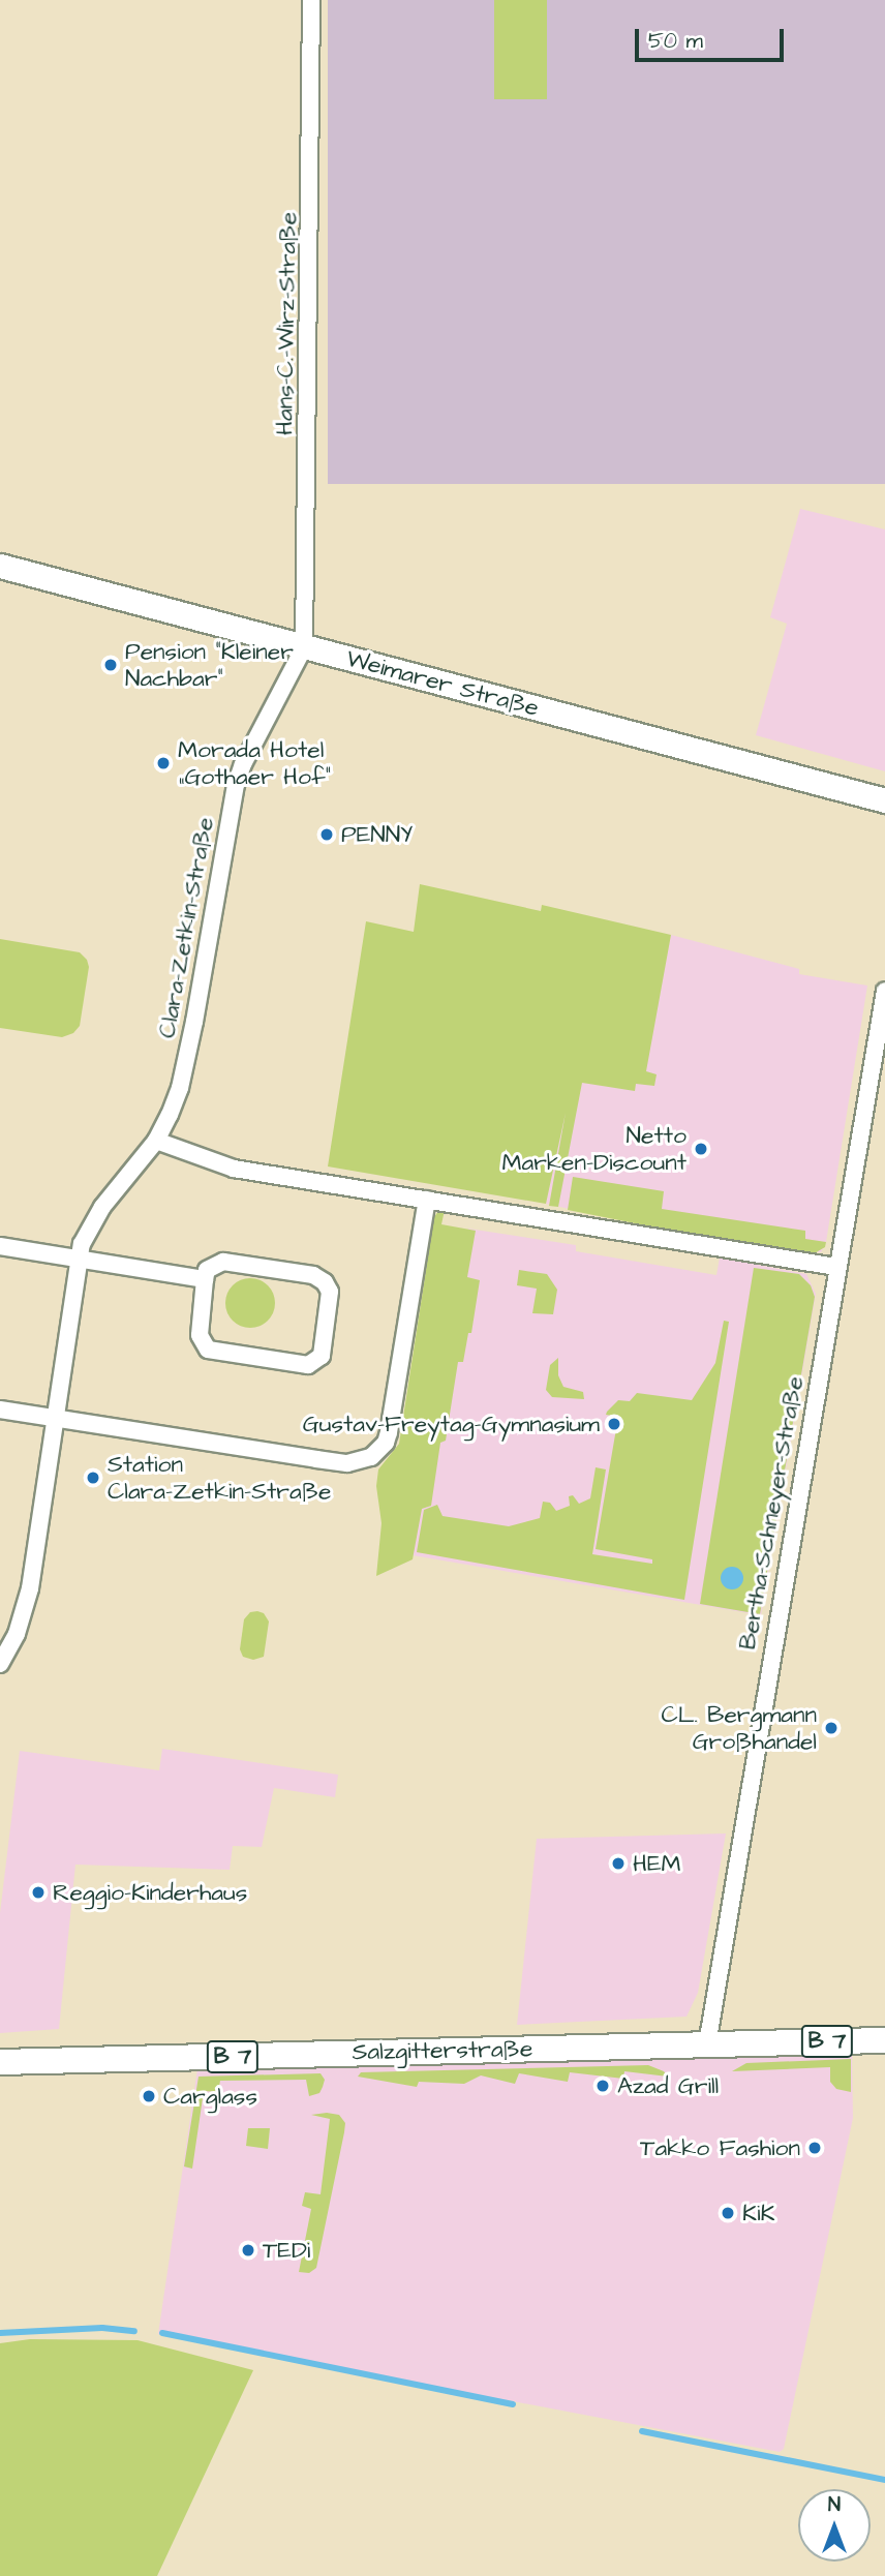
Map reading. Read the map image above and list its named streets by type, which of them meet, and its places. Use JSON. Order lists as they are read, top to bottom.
{
  "streets": {
    "main road": ["B 7", "Salzgitterstraße"],
    "street": [
      "Hans-C.-Wirz-Straße",
      "Weimarer Straße",
      "Clara-Zetkin-Straße",
      "Bertha-Schneyer-Straße"
    ]
  },
  "crossings": [
    ["Hans-C.-Wirz-Straße", "Weimarer Straße"],
    ["Hans-C.-Wirz-Straße", "Clara-Zetkin-Straße"],
    ["Weimarer Straße", "Clara-Zetkin-Straße"],
    ["Bertha-Schneyer-Straße", "Salzgitterstraße"]
  ],
  "places": [
    "Pension \"Kleiner Nachbar\"",
    "Morada Hotel „Gothaer Hof“",
    "PENNY",
    "Netto Marken-Discount",
    "Gustav-Freytag-Gymnasium",
    "Station Clara-Zetkin-Straße",
    "CL. Bergmann Großhandel",
    "HEM",
    "Reggio-Kinderhaus",
    "Azad Grill",
    "Carglass",
    "Takko Fashion",
    "KiK",
    "TEDi"
  ],
  "scale_bar": "50 m",
  "north": "top"
}
